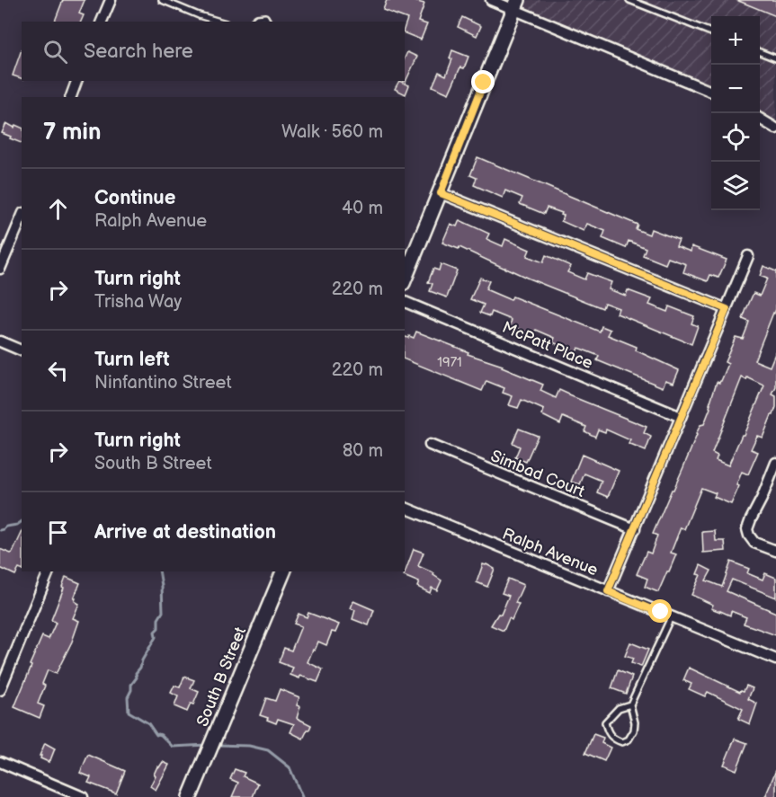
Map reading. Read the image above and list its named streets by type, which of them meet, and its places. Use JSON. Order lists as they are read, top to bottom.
{
  "streets": {
    "street": [
      "McPatt Place",
      "Simbad Court",
      "Ralph Avenue",
      "South B Street"
    ]
  },
  "house_numbers": ["1971"],
  "page": {
    "map_buttons": ["+", "−"],
    "search": "Search here",
    "heading": ["7 min", "Walk · 560 m"],
    "list": [
      ["Continue", "Ralph Avenue", "40 m"],
      ["Turn right", "Trisha Way", "220 m"],
      ["Turn left", "Ninfantino Street", "220 m"],
      ["Turn right", "South B Street", "80 m"],
      "Arrive at destination"
    ]
  }
}
